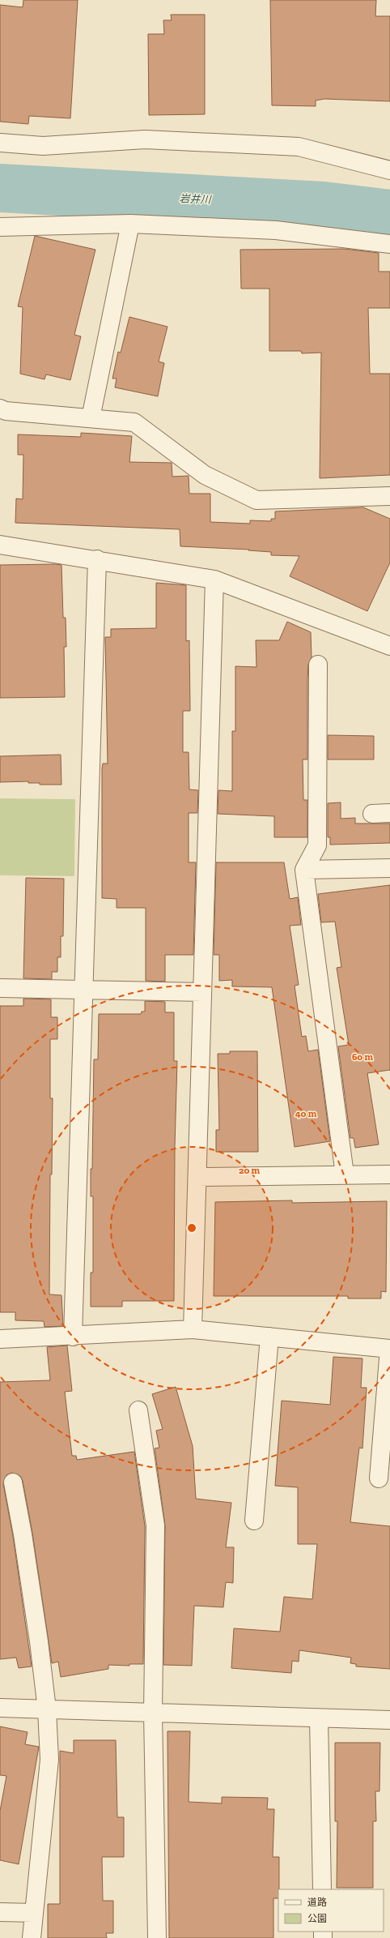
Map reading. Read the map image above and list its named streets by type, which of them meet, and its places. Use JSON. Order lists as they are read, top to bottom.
{
  "water": ["岩井川"],
  "legend": ["道路", "公園"],
  "rings": ["60 m", "40 m", "20 m"]
}
